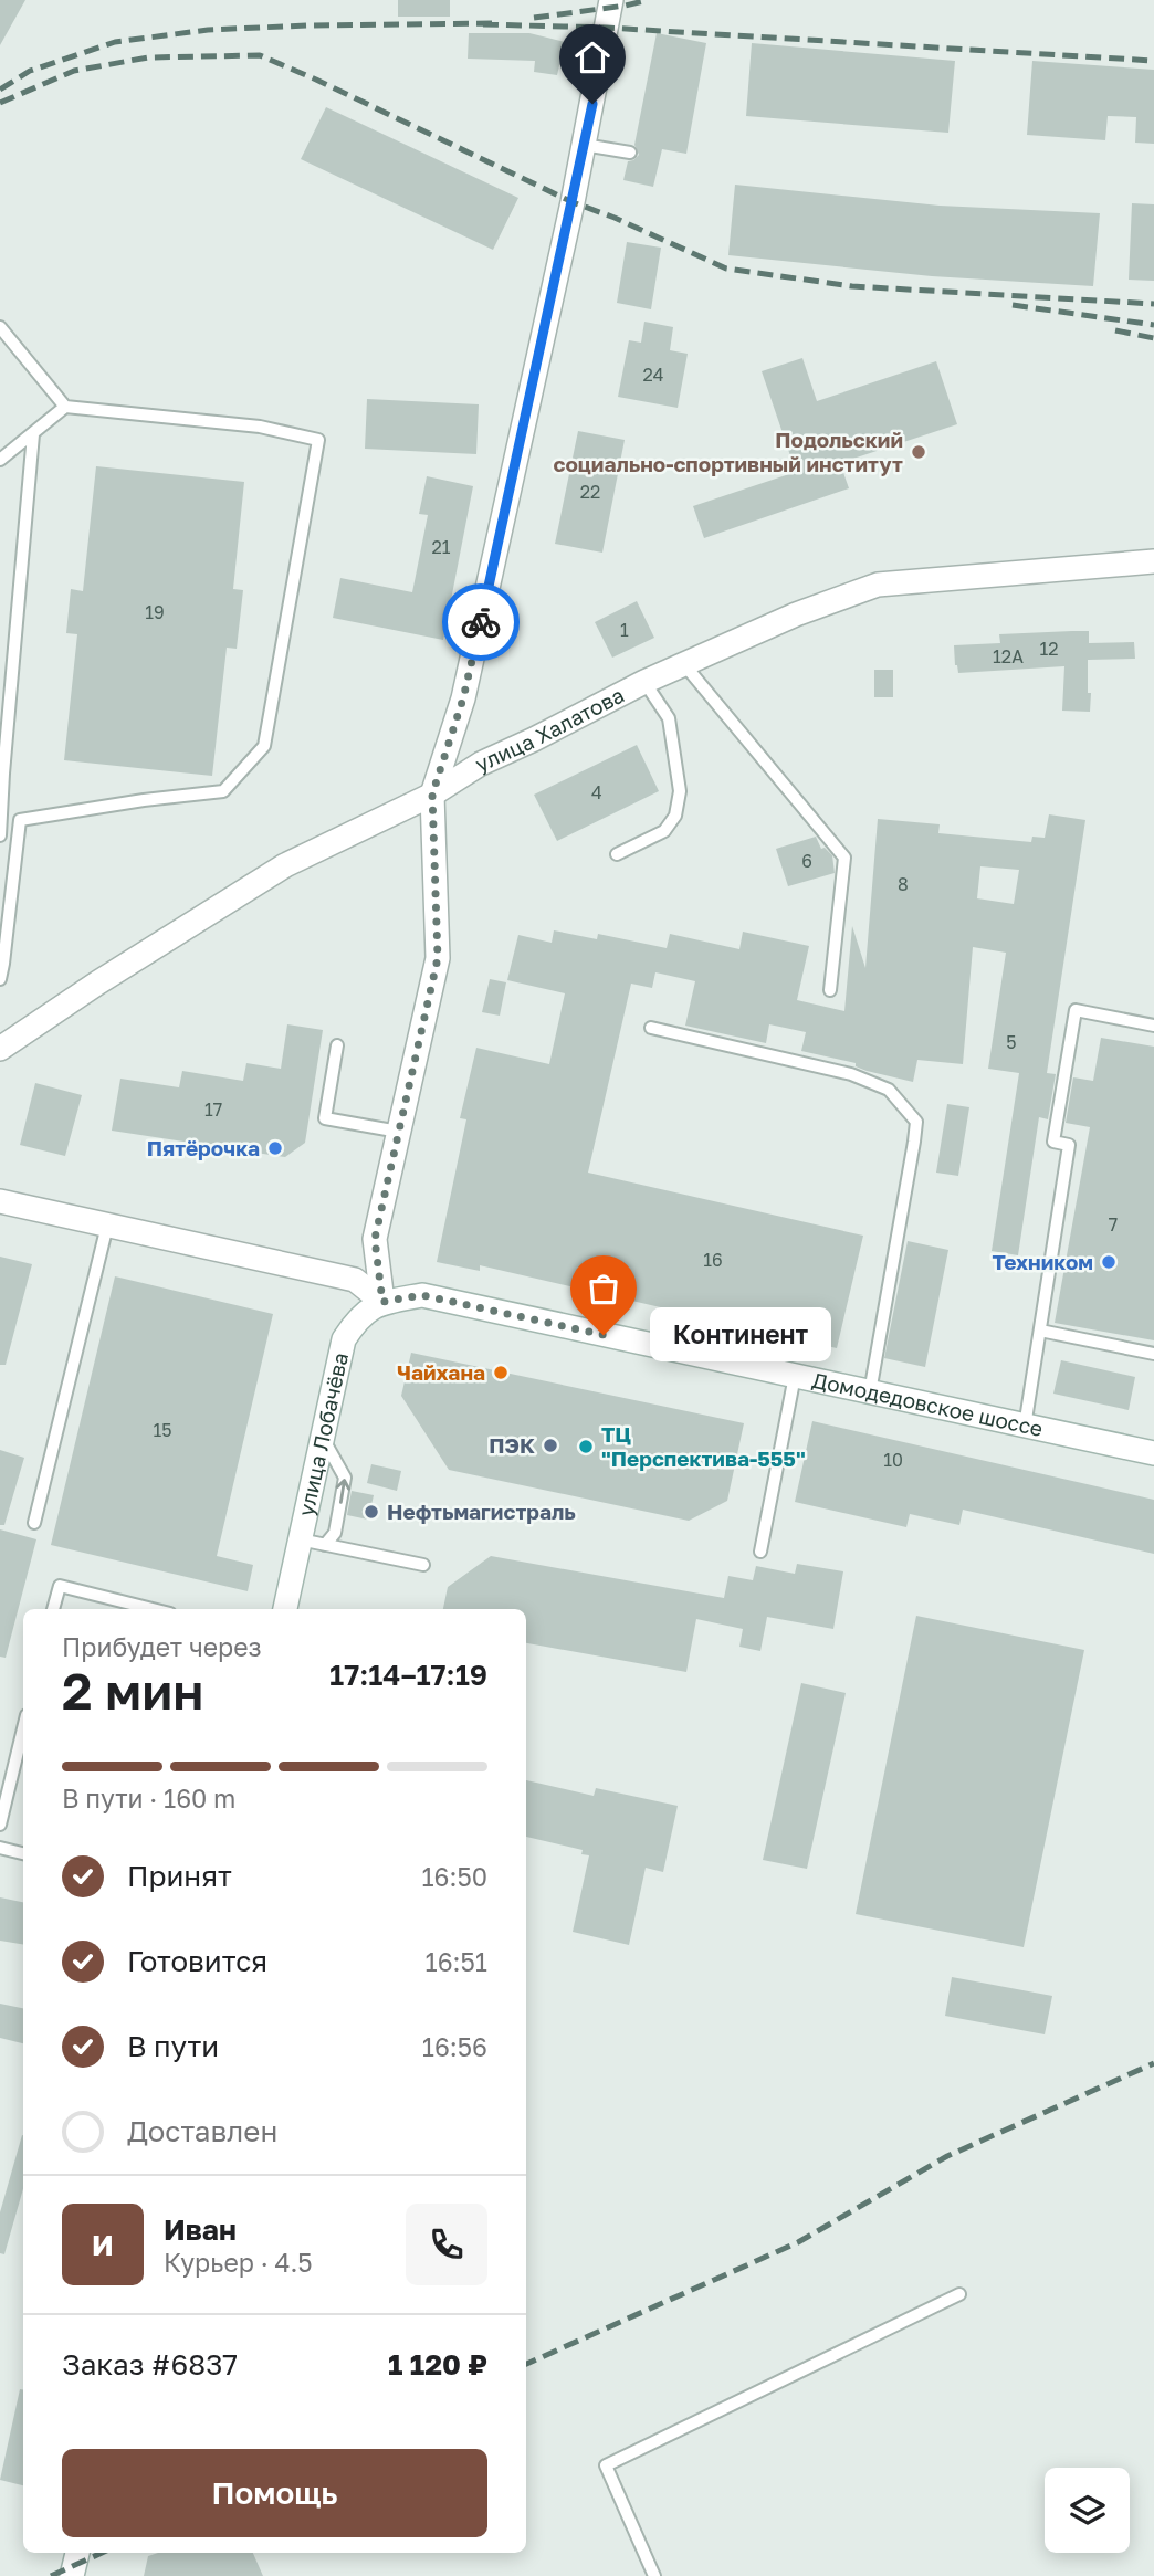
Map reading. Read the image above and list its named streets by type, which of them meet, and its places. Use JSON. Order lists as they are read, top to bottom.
{
  "streets": {
    "street": ["улица Халатова", "Домодедовское шоссе", "улица Лобачёва"]
  },
  "crossings": [
    ["Домодедовское шоссе", "улица Лобачёва"]
  ],
  "places": [
    "Подольский социально-спортивный институт",
    "Пятёрочка",
    "Техником",
    "Континент",
    "Чайхана",
    "ПЭК",
    "ТЦ \"Перспектива-555\"",
    "Нефтьмагистраль"
  ],
  "house_numbers": [
    "24",
    "22",
    "21",
    "19",
    "1",
    "12",
    "12А",
    "4",
    "6",
    "8",
    "5",
    "17",
    "7",
    "16",
    "15",
    "10"
  ],
  "page": {
    "bubble": "Континент",
    "heading": ["2 мин", "Прибудет через", "17:14–17:19"],
    "panel": [
      "Иван",
      "Курьер · 4.5",
      "Заказ #6837",
      "1 120 ₽"
    ],
    "bar": "В пути · 160 m",
    "list": [
      ["Принят", "16:50"],
      ["Готовится", "16:51"],
      ["В пути", "16:56"],
      "Доставлен"
    ],
    "round": "И",
    "buttons": "Помощь"
  }
}
